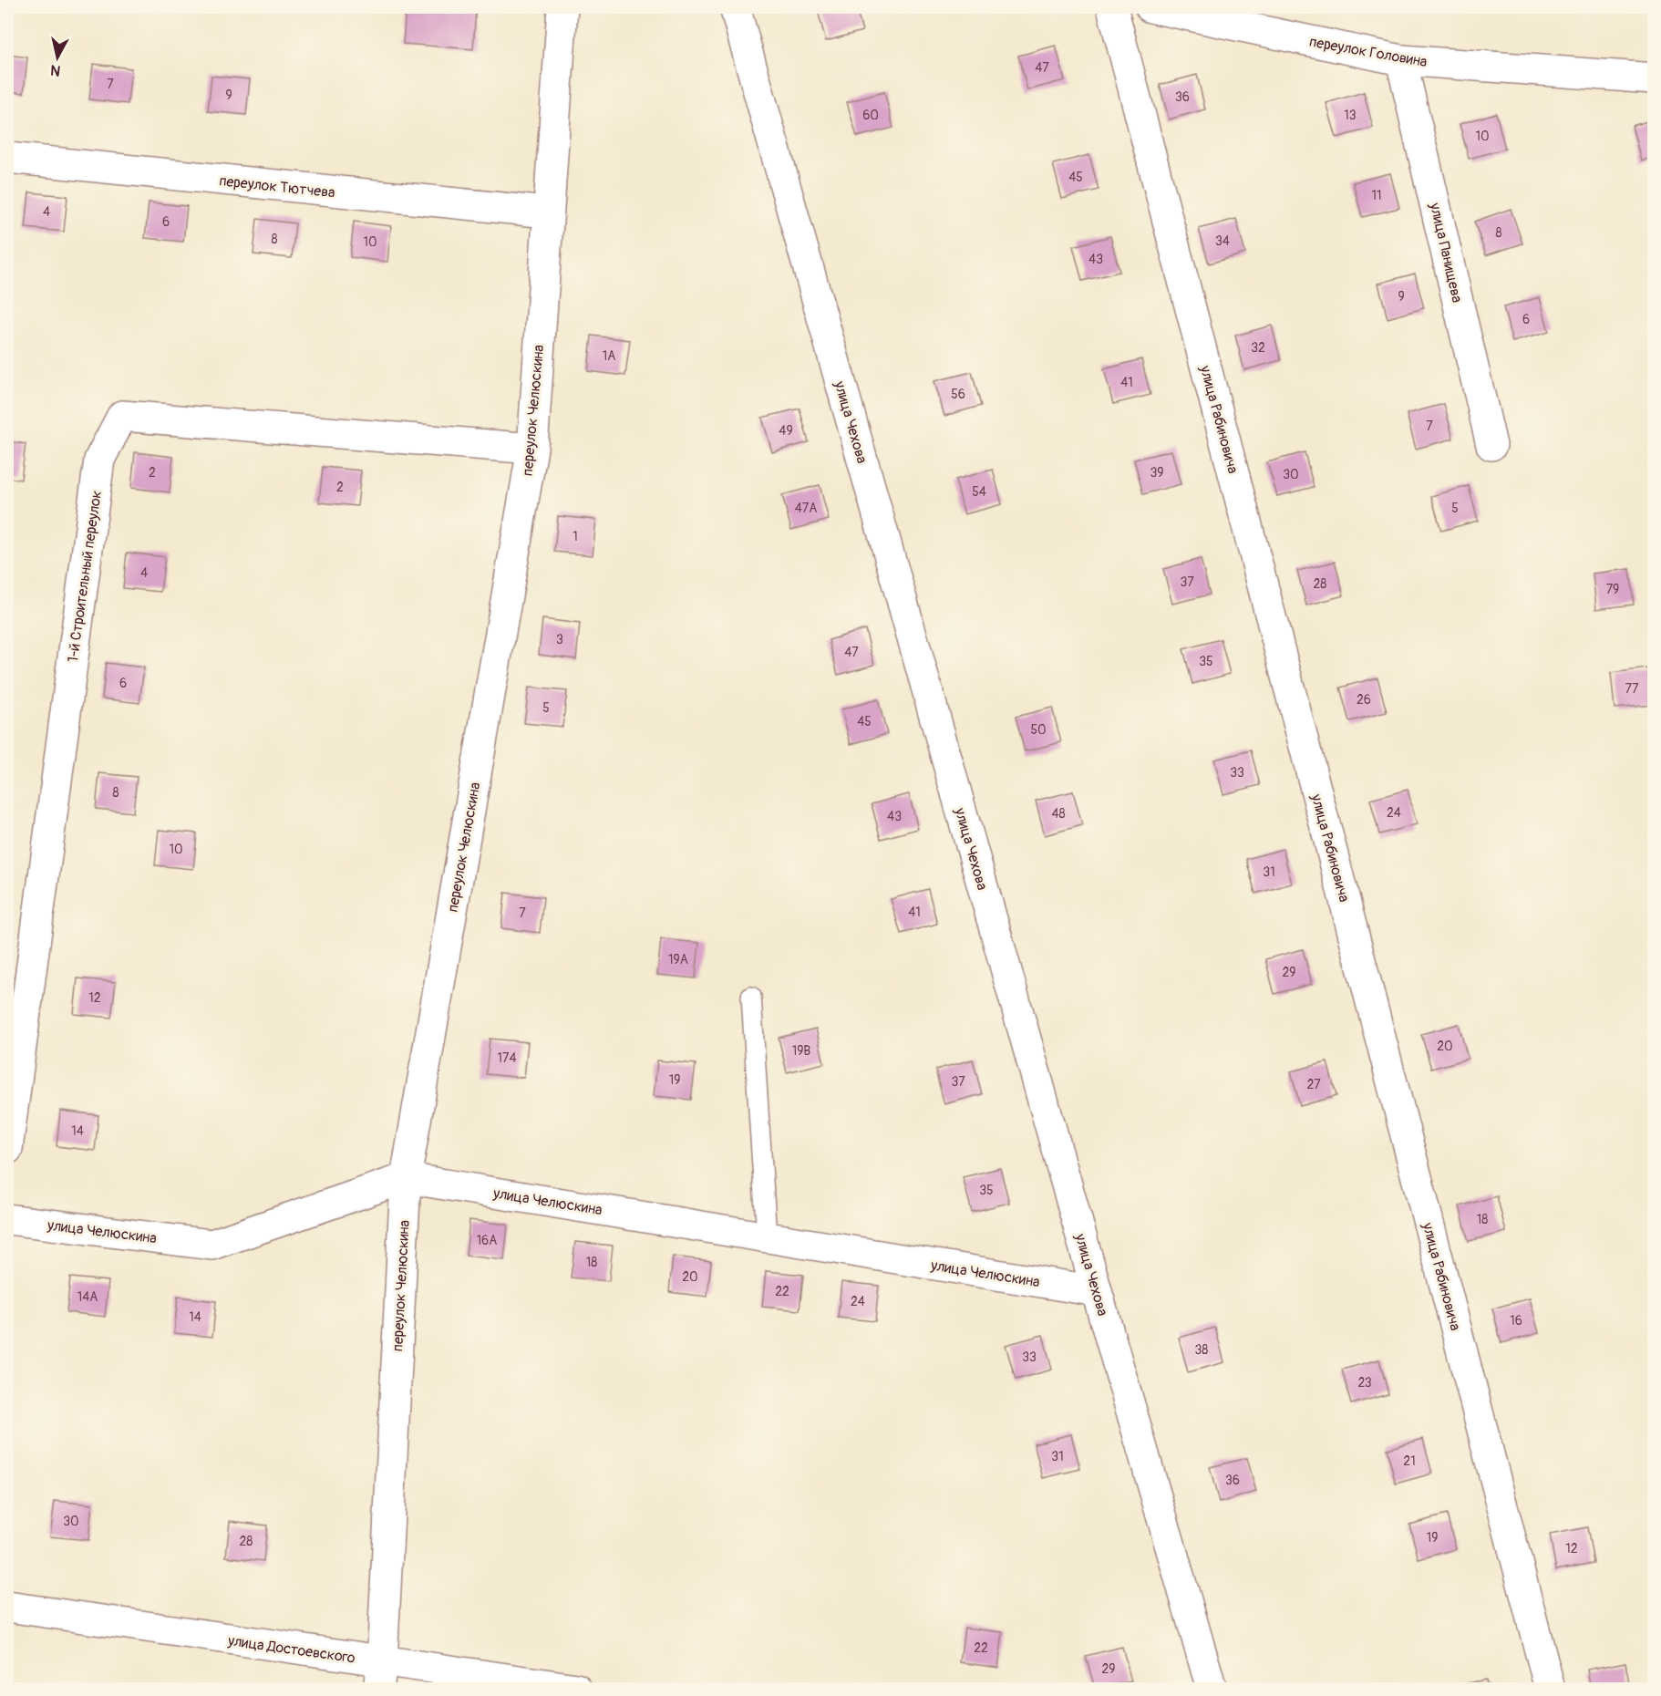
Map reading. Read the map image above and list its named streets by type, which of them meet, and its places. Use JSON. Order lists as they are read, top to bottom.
{
  "streets": {
    "street": [
      "переулок Головина",
      "переулок Тютчева",
      "улица Панищева",
      "переулок Челюскина",
      "улица Рабиновича",
      "улица Чехова",
      "1-й Строительный переулок",
      "улица Челюскина",
      "улица Достоевского"
    ]
  },
  "crossings": [
    ["переулок Головина", "улица Панищева"],
    ["переулок Тютчева", "переулок Челюскина"],
    ["переулок Челюскина", "1-й Строительный переулок"],
    ["переулок Челюскина", "улица Челюскина"],
    ["переулок Челюскина", "улица Достоевского"],
    ["улица Чехова", "улица Челюскина"]
  ],
  "house_numbers": [
    "47",
    "7",
    "9",
    "36",
    "60",
    "13",
    "10",
    "45",
    "11",
    "4",
    "6",
    "8",
    "8",
    "34",
    "10",
    "43",
    "9",
    "6",
    "32",
    "1А",
    "41",
    "56",
    "7",
    "49",
    "2",
    "39",
    "30",
    "2",
    "54",
    "47А",
    "5",
    "1",
    "4",
    "37",
    "28",
    "79",
    "3",
    "47",
    "35",
    "6",
    "77",
    "26",
    "5",
    "45",
    "50",
    "33",
    "8",
    "24",
    "48",
    "43",
    "10",
    "31",
    "41",
    "7",
    "19А",
    "29",
    "12",
    "20",
    "19В",
    "174",
    "19",
    "37",
    "27",
    "14",
    "35",
    "18",
    "16А",
    "18",
    "20",
    "22",
    "14А",
    "24",
    "14",
    "16",
    "38",
    "33",
    "23",
    "31",
    "21",
    "36",
    "30",
    "19",
    "28",
    "12",
    "22",
    "29"
  ],
  "north": "bottom"
}
